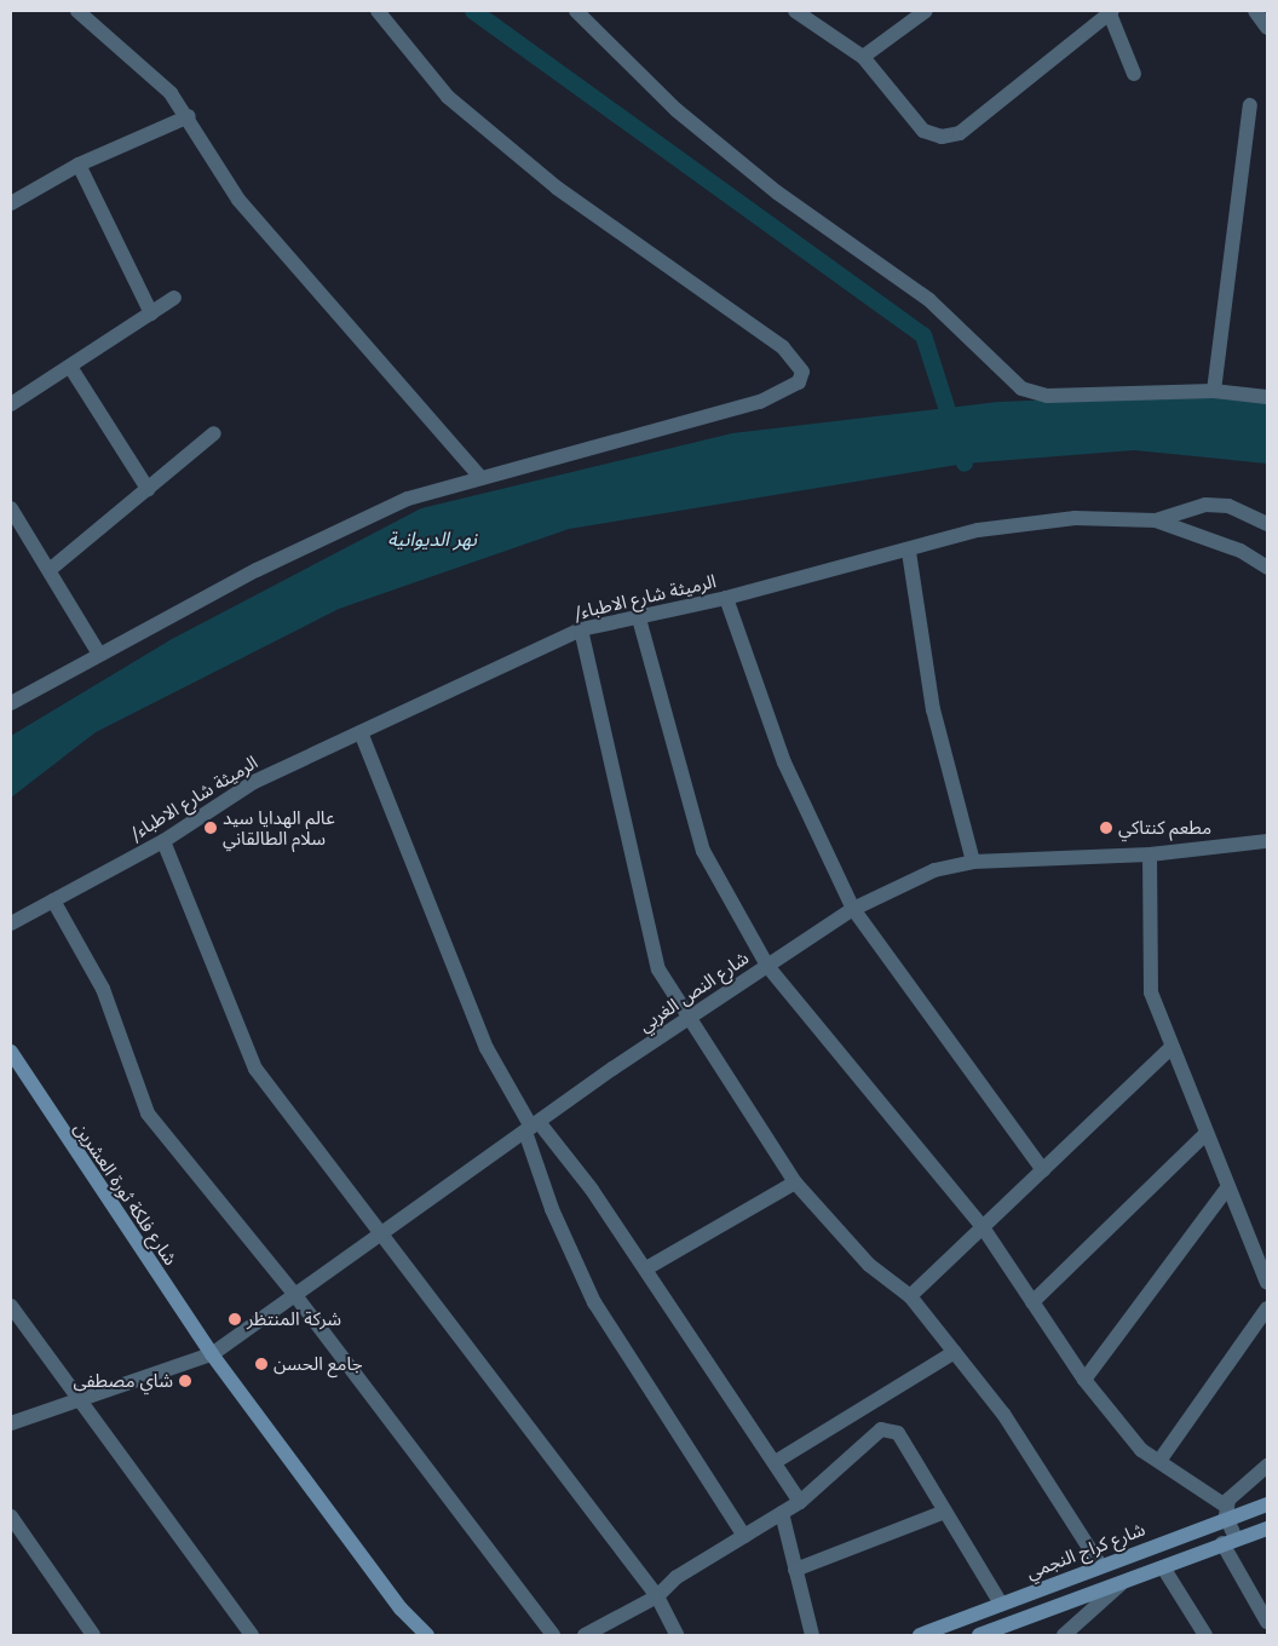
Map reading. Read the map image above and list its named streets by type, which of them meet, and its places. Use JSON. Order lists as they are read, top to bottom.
{
  "streets": {
    "main road": ["شارع فلكة ثورة العشرين", "شارع كراج النجمي"],
    "street": ["/الرميثة شارع الاطباء", "شارع النص الغربي"]
  },
  "crossings": [
    ["شارع النص الغربي", "شارع فلكة ثورة العشرين"]
  ],
  "water": ["نهر الديوانية"],
  "places": [
    "عالم الهدايا سيد سلام الطالقاني",
    "مطعم كنتاكي",
    "شركة المنتظر",
    "جامع الحسن",
    "شاي مصطفى"
  ]
}
